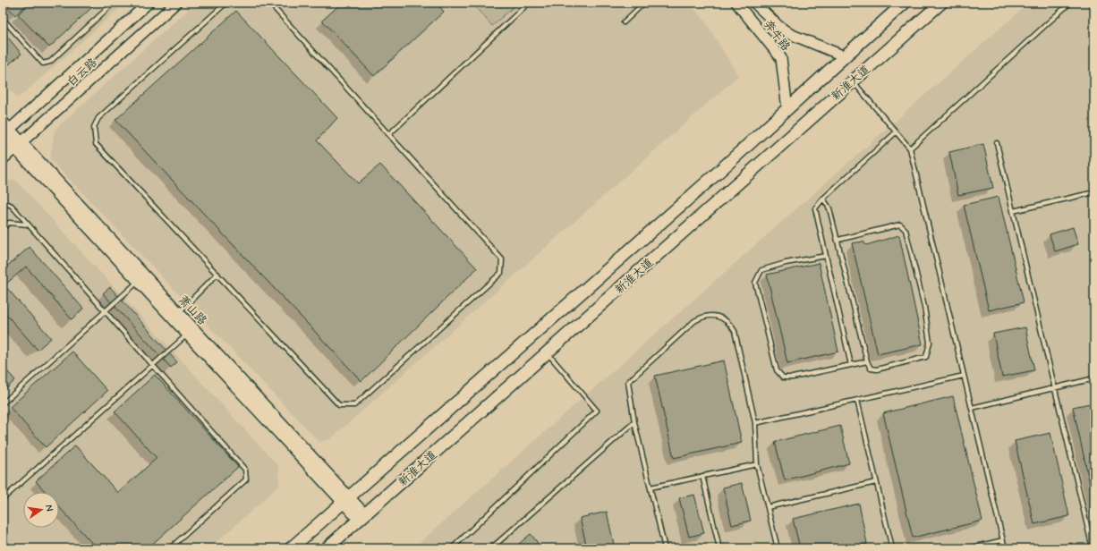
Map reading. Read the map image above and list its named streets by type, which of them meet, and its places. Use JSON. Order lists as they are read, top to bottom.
{
  "streets": {
    "main road": ["新淮大道"],
    "street": ["奔牛路", "白云路", "萧山路"]
  },
  "crossings": [
    ["奔牛路", "新淮大道"],
    ["白云路", "萧山路"],
    ["新淮大道", "萧山路"]
  ],
  "north": "right"
}
